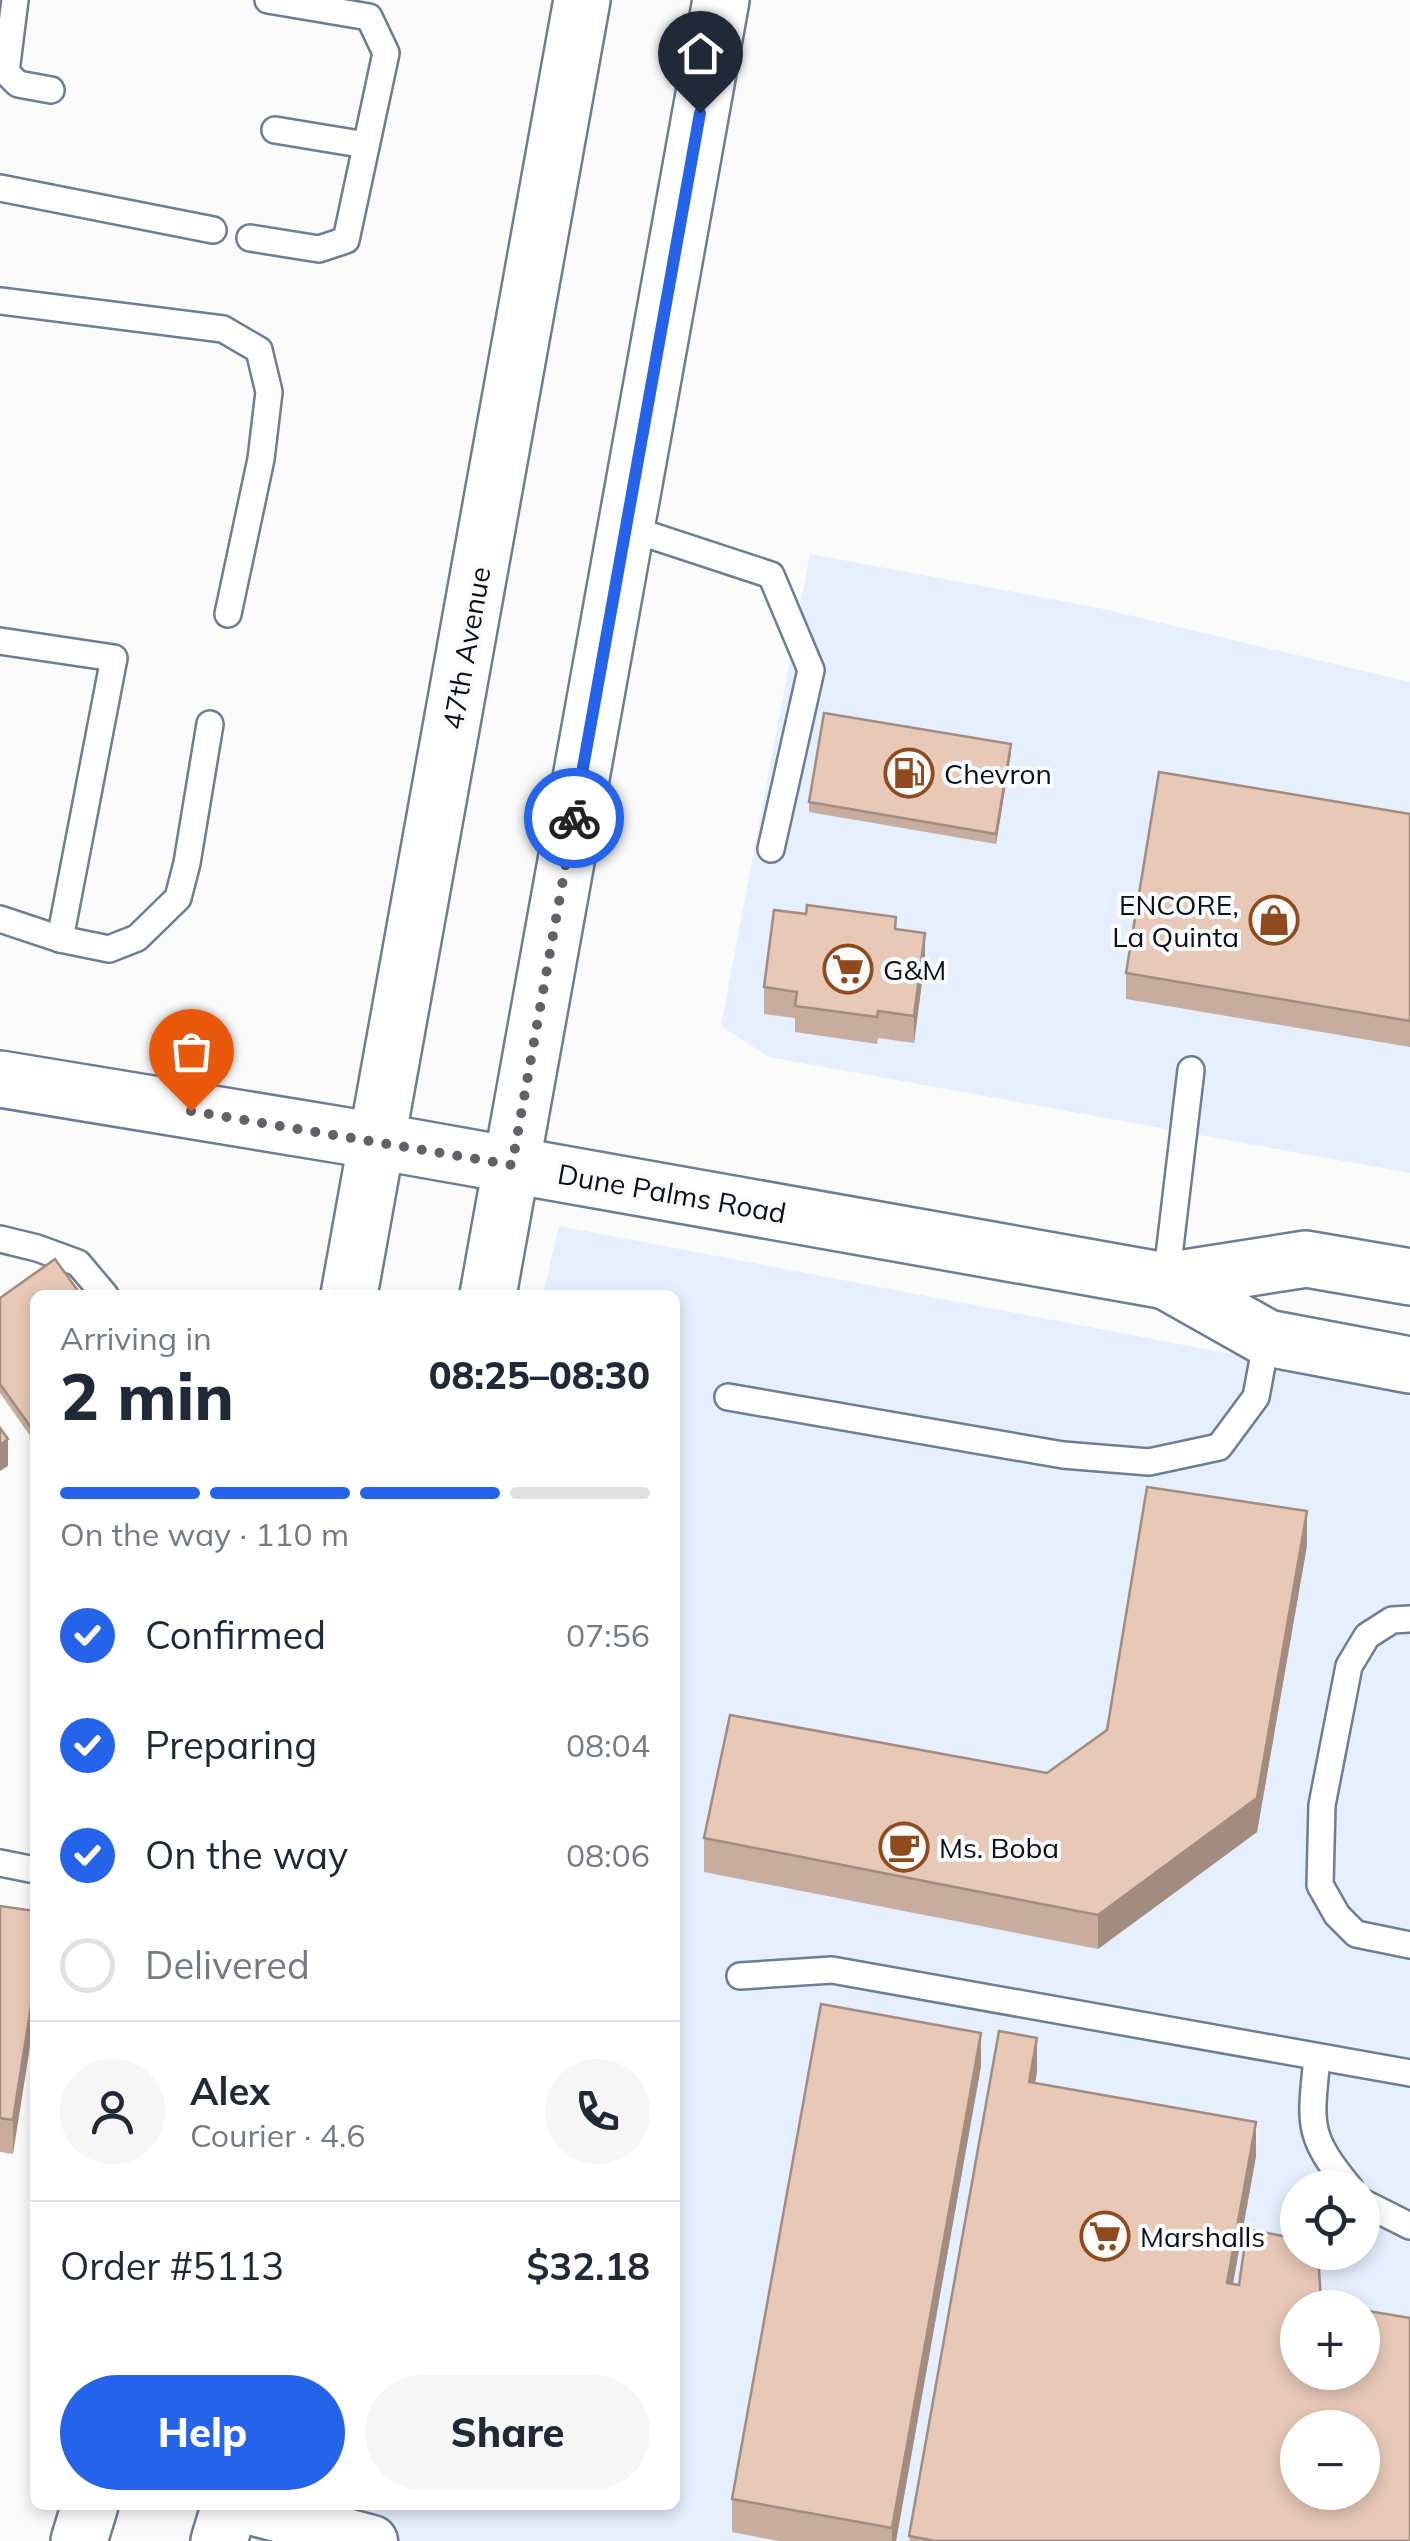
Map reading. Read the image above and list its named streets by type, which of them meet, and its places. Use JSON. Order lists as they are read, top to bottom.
{
  "streets": {
    "main road": ["47th Avenue", "Dune Palms Road"]
  },
  "crossings": [
    ["47th Avenue", "Dune Palms Road"]
  ],
  "places": {
    "fuel station": ["Chevron"],
    "shop": ["ENCORE, La Quinta"],
    "supermarket": ["G&M", "Marshalls"],
    "cafe": ["Ms. Boba"]
  },
  "page": {
    "heading": ["2 min", "Arriving in", "08:25–08:30"],
    "panel": [
      "Alex",
      "Courier · 4.6",
      "Order #5113",
      "$32.18"
    ],
    "bar": "On the way · 110 m",
    "list": [
      ["Confirmed", "07:56"],
      ["Preparing", "08:04"],
      ["On the way", "08:06"],
      "Delivered"
    ],
    "map_buttons": ["+", "−"],
    "buttons": ["Help", "Share"]
  }
}
